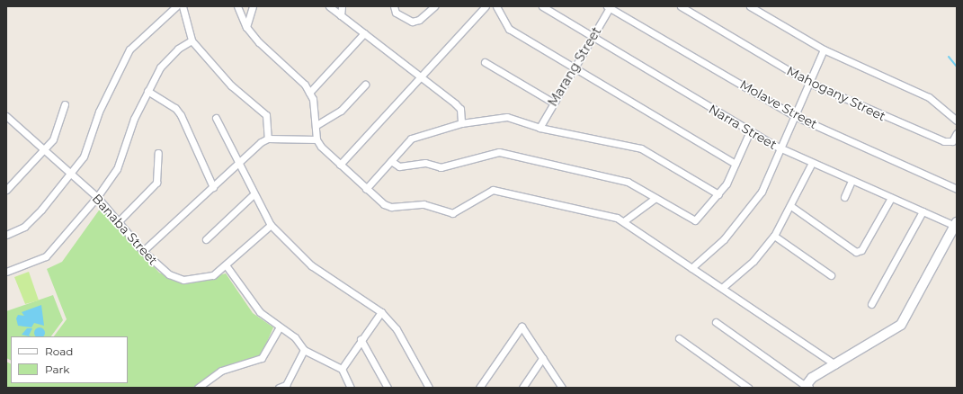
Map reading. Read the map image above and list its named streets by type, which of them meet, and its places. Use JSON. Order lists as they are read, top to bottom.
{
  "streets": {
    "street": [
      "Marang Street",
      "Mahogany Street",
      "Molave Street",
      "Narra Street",
      "Banaba Street"
    ]
  },
  "crossings": [
    ["Marang Street", "Molave Street"],
    ["Marang Street", "Narra Street"]
  ],
  "legend": ["Road", "Park"]
}
